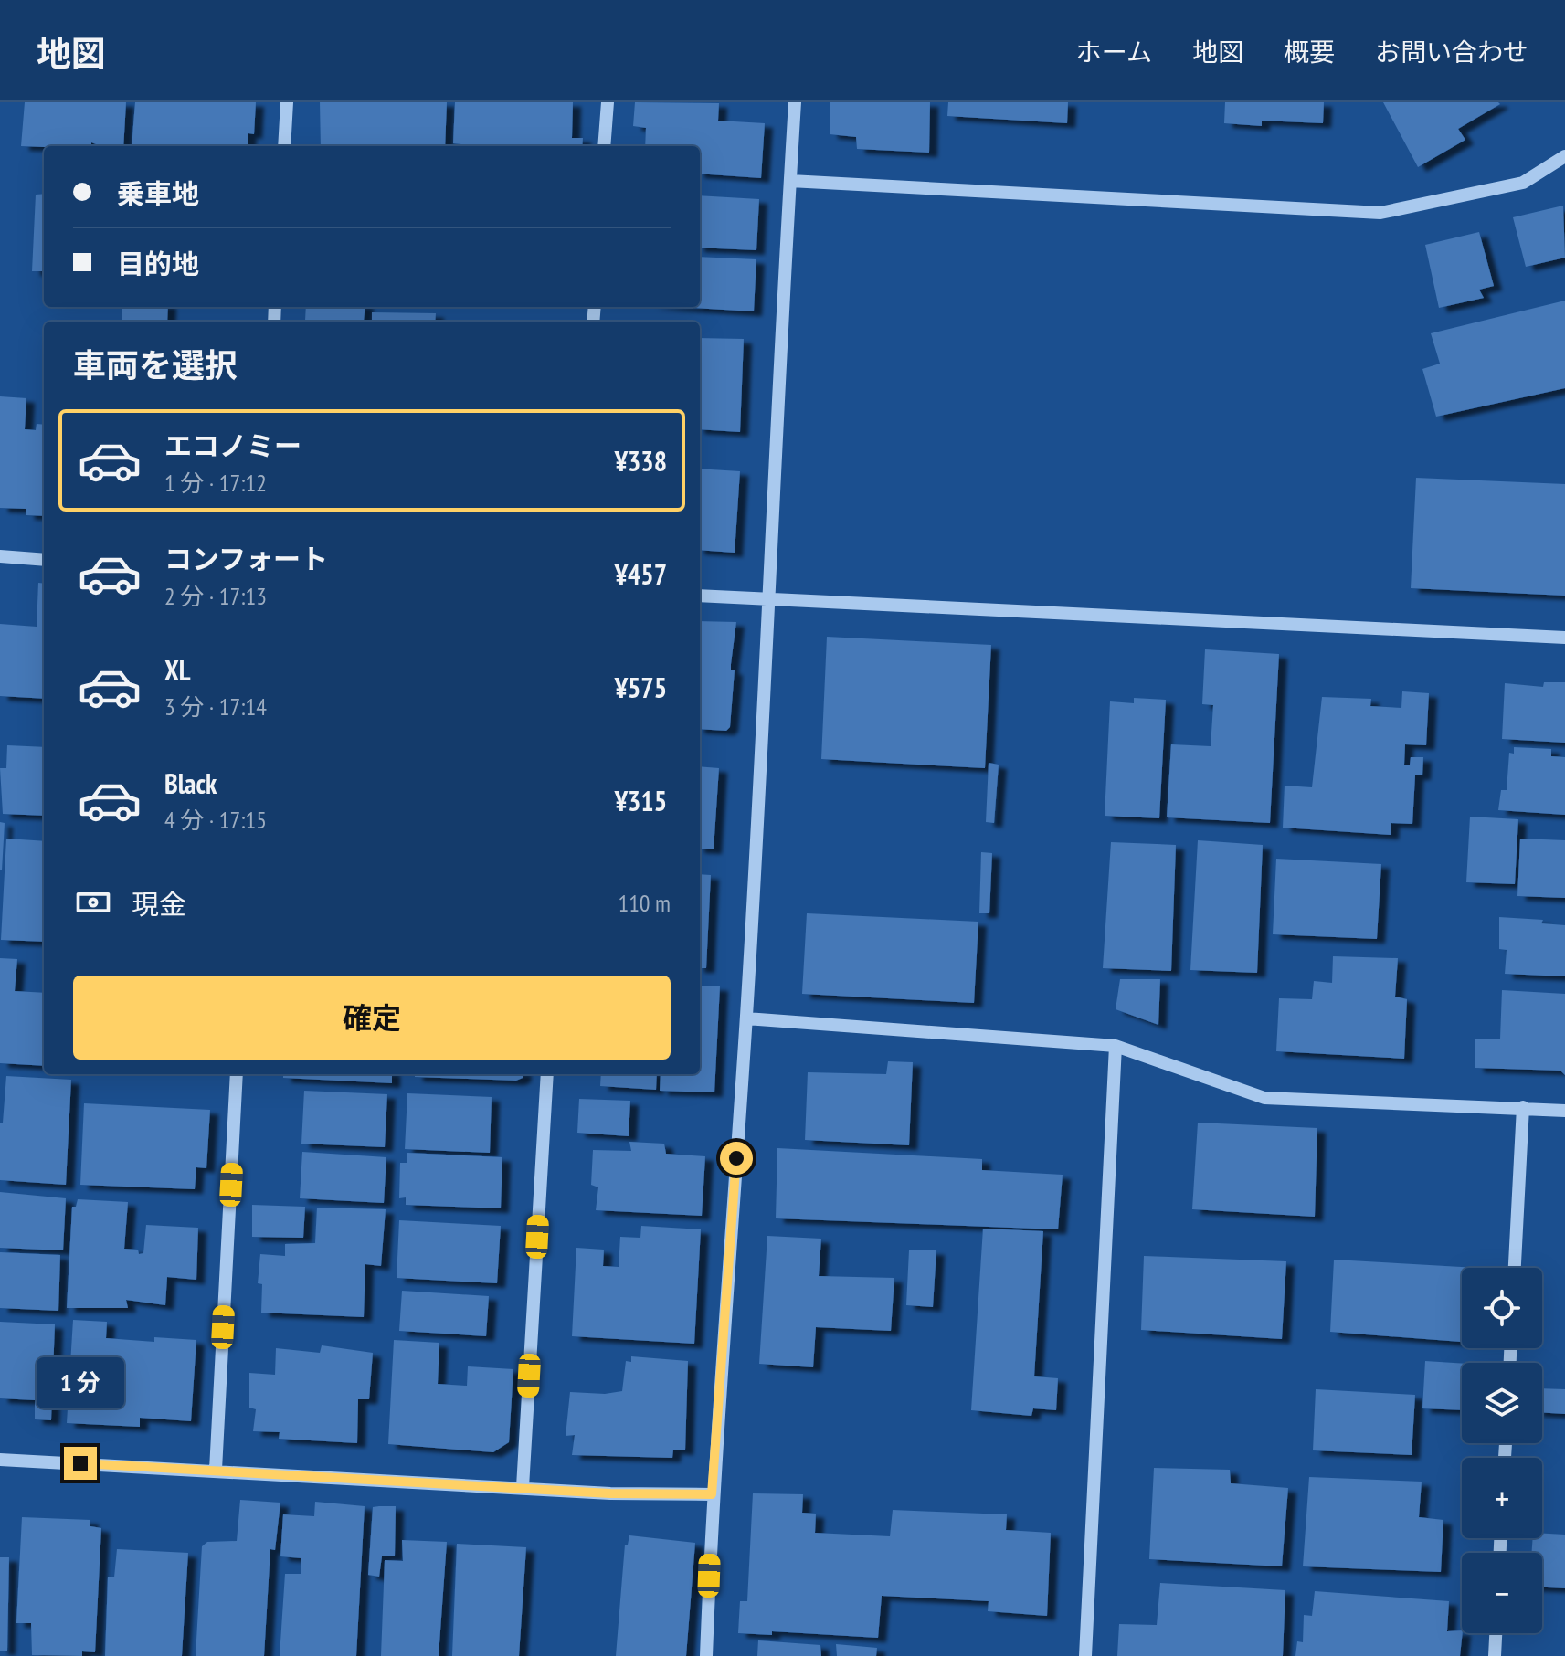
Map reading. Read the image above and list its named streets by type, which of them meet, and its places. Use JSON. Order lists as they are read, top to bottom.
{
  "page": {
    "header": "地図",
    "nav": [
      "ホーム",
      "地図",
      "概要",
      "お問い合わせ"
    ],
    "banner": ["乗車地", "目的地"],
    "heading": "車両を選択",
    "list": [
      {
        "name": "エコノミー",
        "note": "1 分 · 17:12",
        "value": "¥338"
      },
      {
        "name": "コンフォート",
        "note": "2 分 · 17:13",
        "value": "¥457"
      },
      {
        "name": "XL",
        "note": "3 分 · 17:14",
        "value": "¥575"
      },
      {
        "name": "Black",
        "note": "4 分 · 17:15",
        "value": "¥315"
      }
    ],
    "pay": ["現金", "110 m"],
    "buttons": "確定",
    "map_buttons": ["+", "−"],
    "bubble": "1 分"
  }
}
